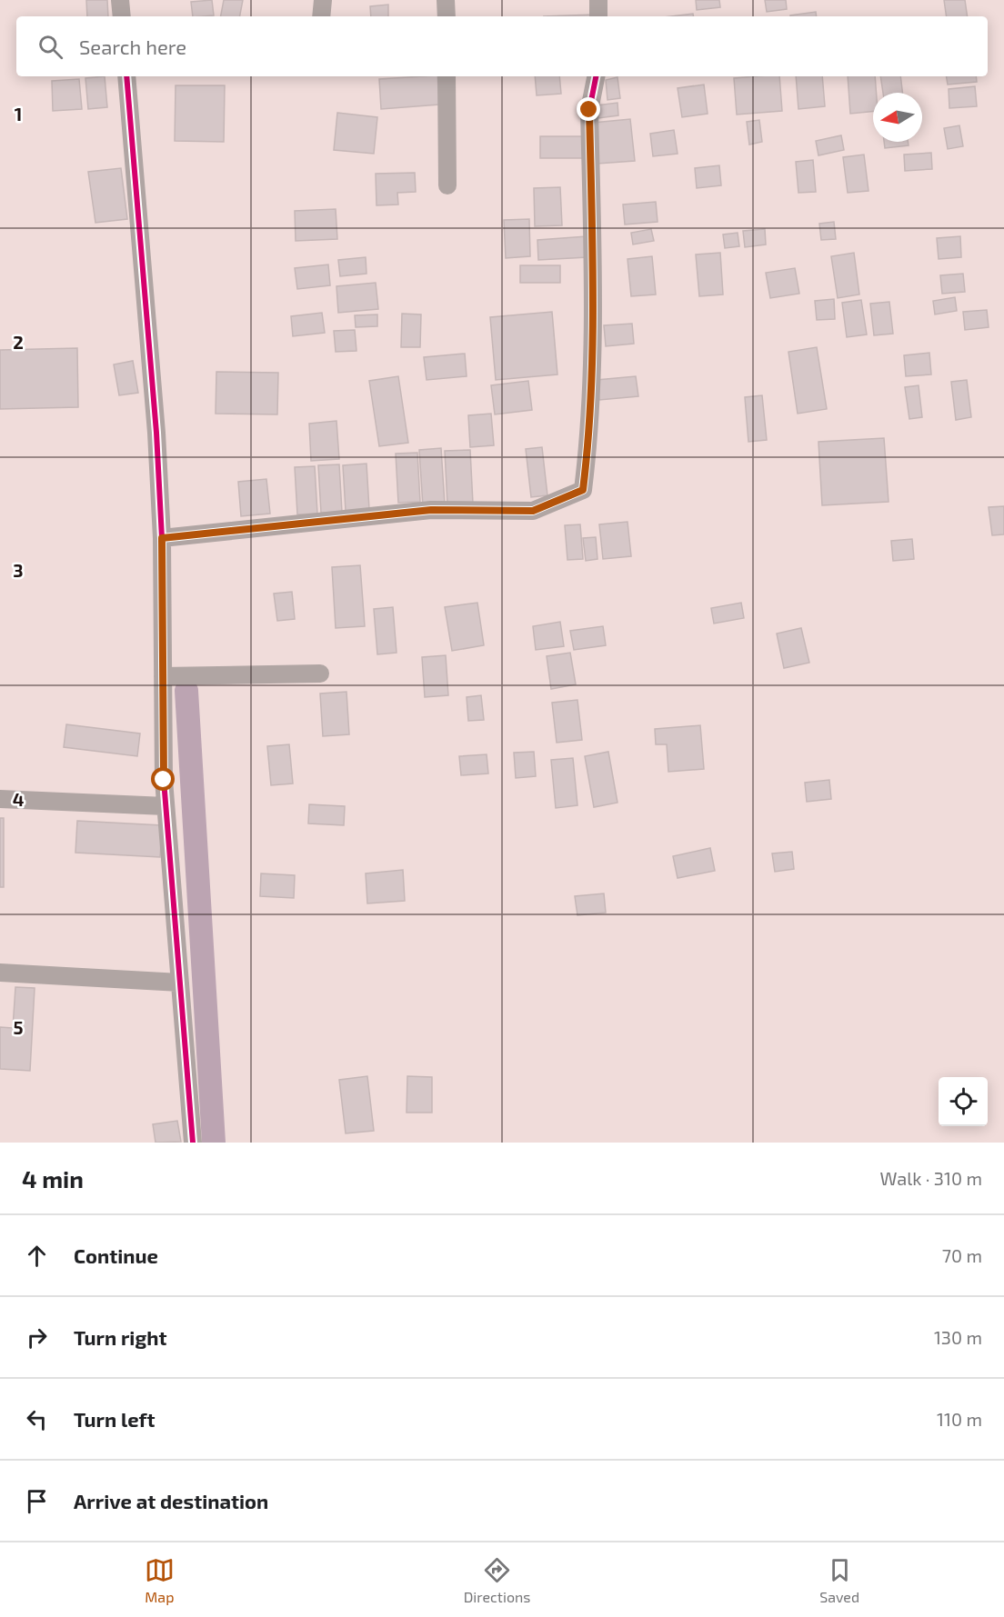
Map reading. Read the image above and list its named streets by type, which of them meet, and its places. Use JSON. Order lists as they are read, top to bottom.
{
  "north": "left",
  "page": {
    "search": "Search here",
    "heading": ["4 min", "Walk · 310 m"],
    "list": [
      ["Continue", "70 m"],
      ["Turn right", "130 m"],
      ["Turn left", "110 m"],
      "Arrive at destination"
    ],
    "nav": ["Map", "Directions", "Saved"]
  },
  "grid": {
    "rows": [
      "1",
      "2",
      "3",
      "4",
      "5"
    ]
  }
}
